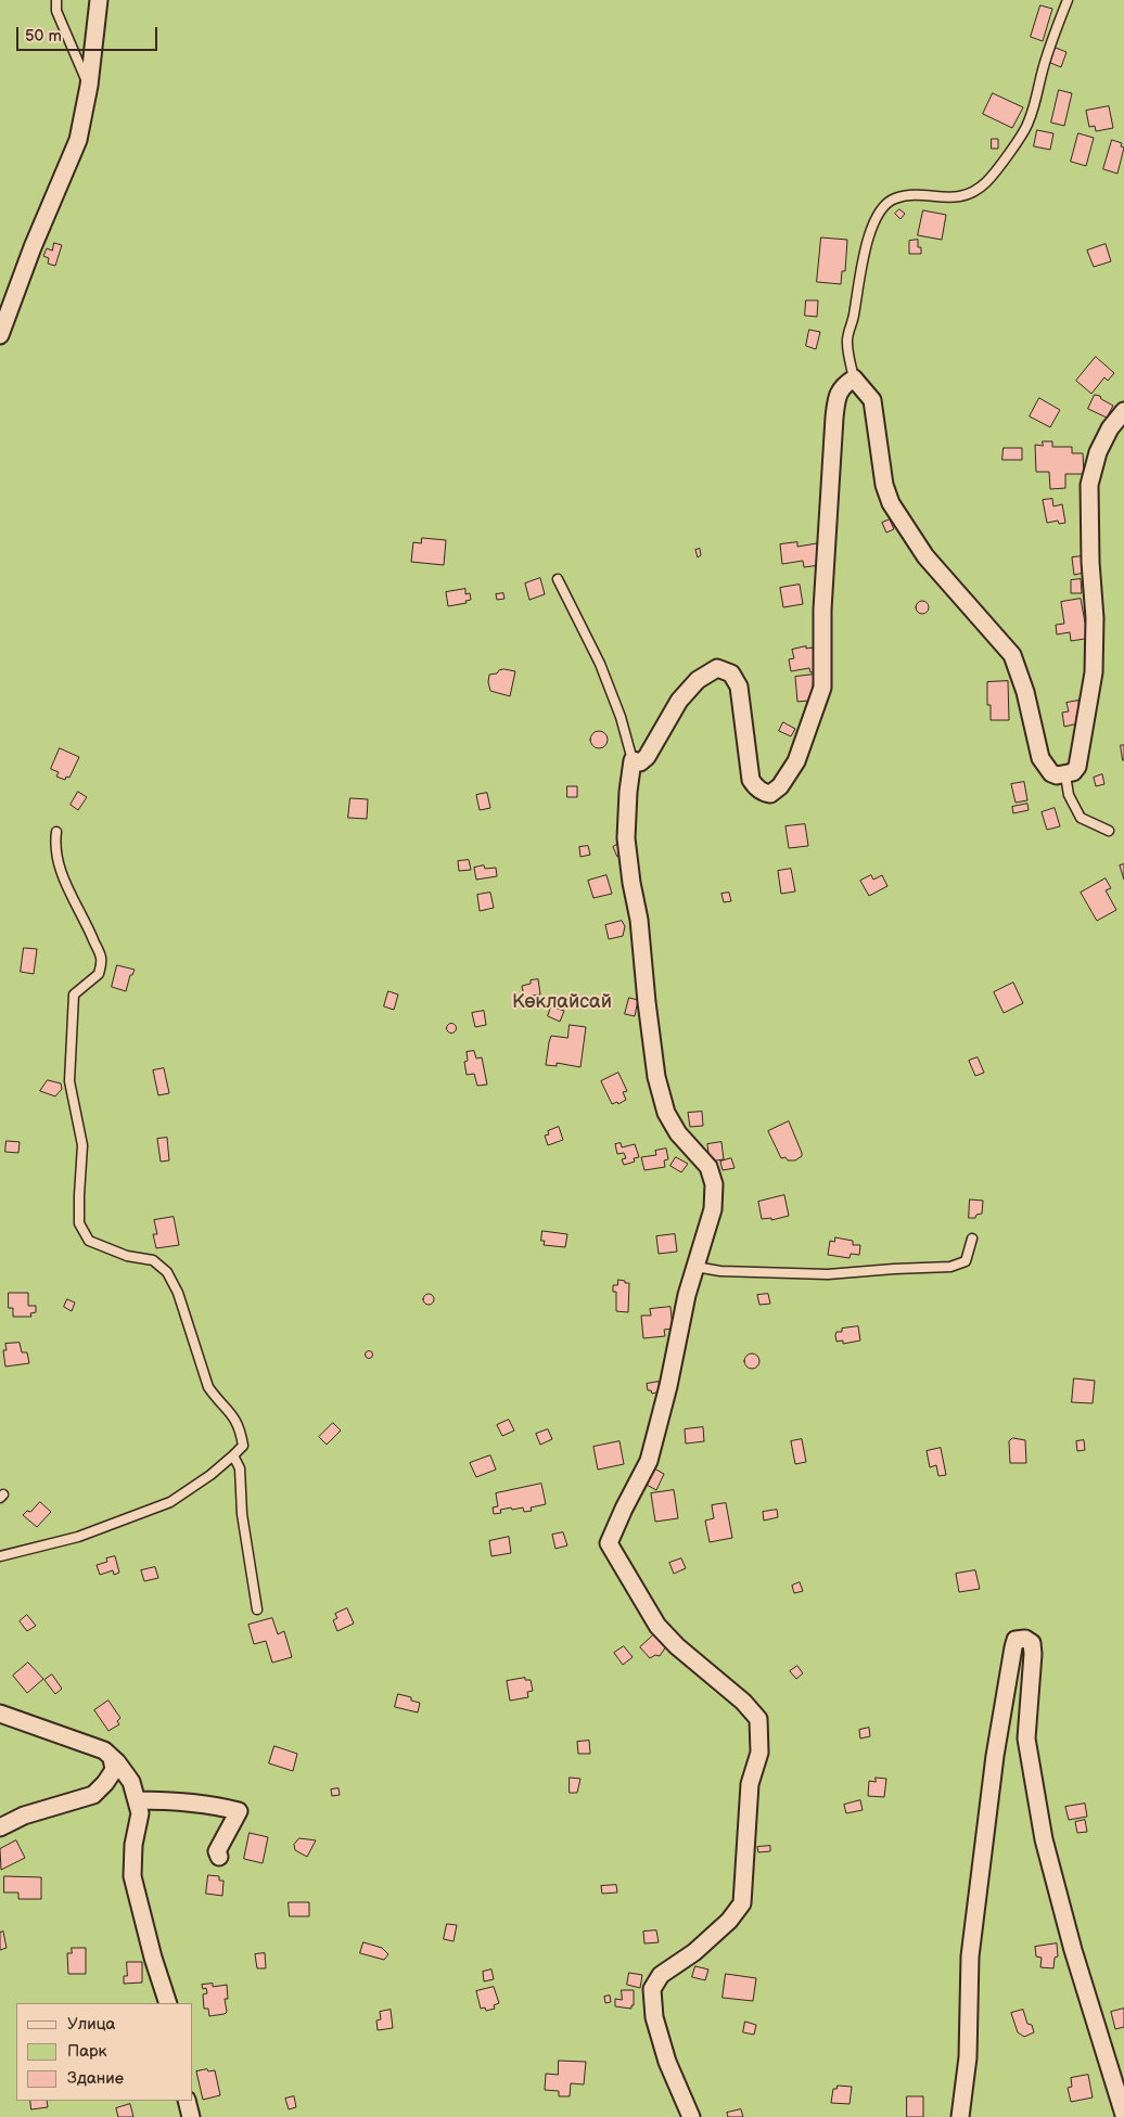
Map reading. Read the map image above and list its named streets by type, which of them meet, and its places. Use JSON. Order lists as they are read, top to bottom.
{
  "parks": ["Көклайсай"],
  "legend": ["Улица", "Парк", "Здание"],
  "scale_bar": "50 m"
}
